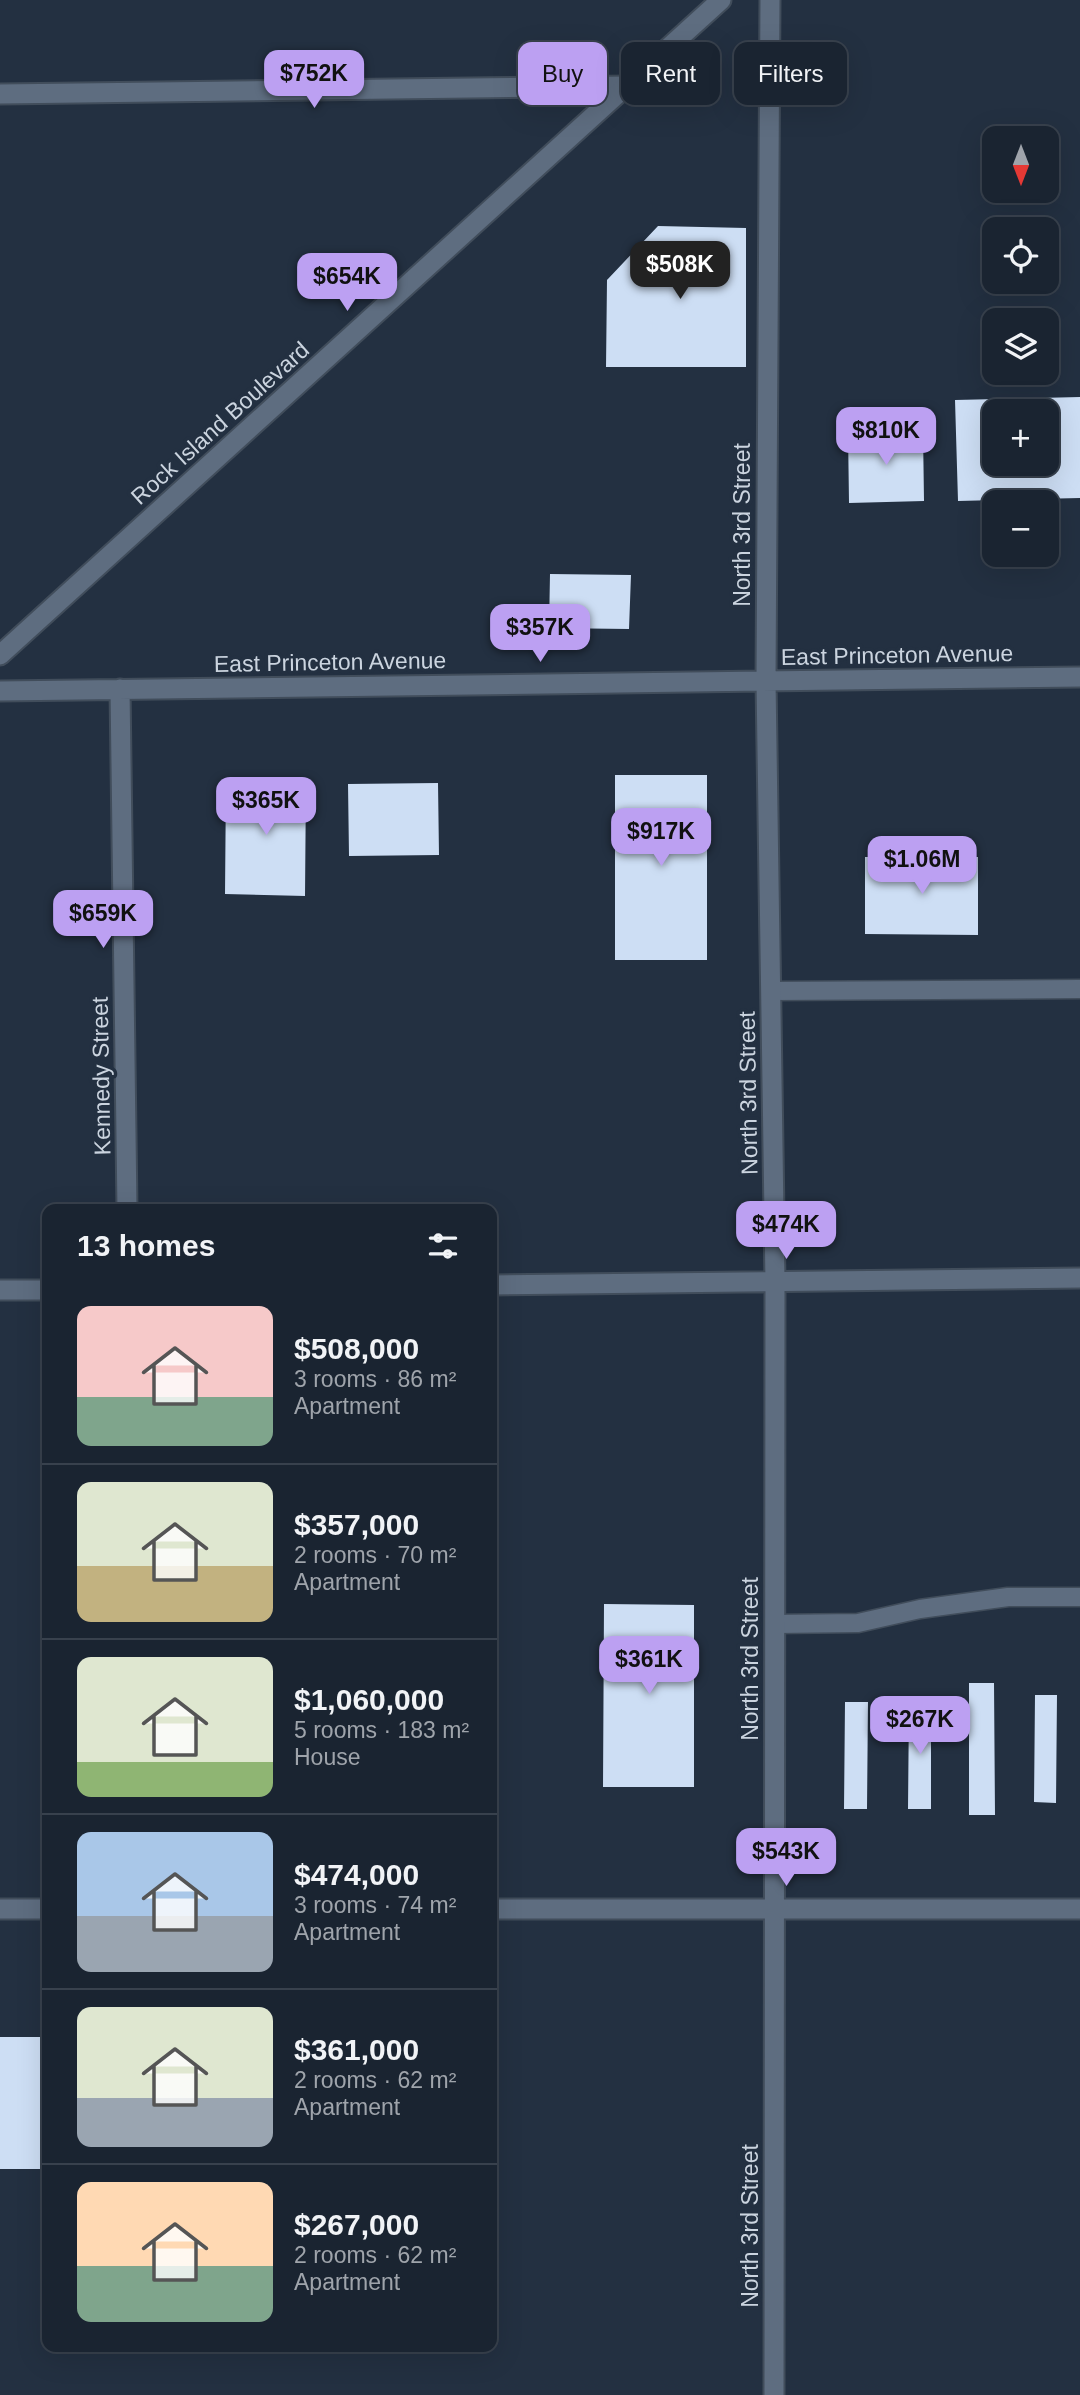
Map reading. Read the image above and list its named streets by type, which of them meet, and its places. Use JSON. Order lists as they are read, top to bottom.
{
  "streets": {
    "street": [
      "Rock Island Boulevard",
      "North 3rd Street",
      "East Princeton Avenue",
      "Kennedy Street"
    ]
  },
  "crossings": [
    ["North 3rd Street", "East Princeton Avenue"],
    ["East Princeton Avenue", "Kennedy Street"]
  ],
  "north": "bottom",
  "page": {
    "chip": ["Buy", "Rent", "Filters"],
    "price": [
      "$752K",
      "$508K",
      "$654K",
      "$810K",
      "$357K",
      "$365K",
      "$917K",
      "$1.06M",
      "$659K",
      "$474K",
      "$361K",
      "$267K",
      "$543K"
    ],
    "map_buttons": ["+", "−"],
    "heading": "13 homes",
    "list": [
      {
        "name": "$508,000",
        "note": "3 rooms · 86 m² · Apartment"
      },
      {
        "name": "$357,000",
        "note": "2 rooms · 70 m² · Apartment"
      },
      {
        "name": "$1,060,000",
        "note": "5 rooms · 183 m² · House"
      },
      {
        "name": "$474,000",
        "note": "3 rooms · 74 m² · Apartment"
      },
      {
        "name": "$361,000",
        "note": "2 rooms · 62 m² · Apartment"
      },
      {
        "name": "$267,000",
        "note": "2 rooms · 62 m² · Apartment"
      }
    ]
  }
}
